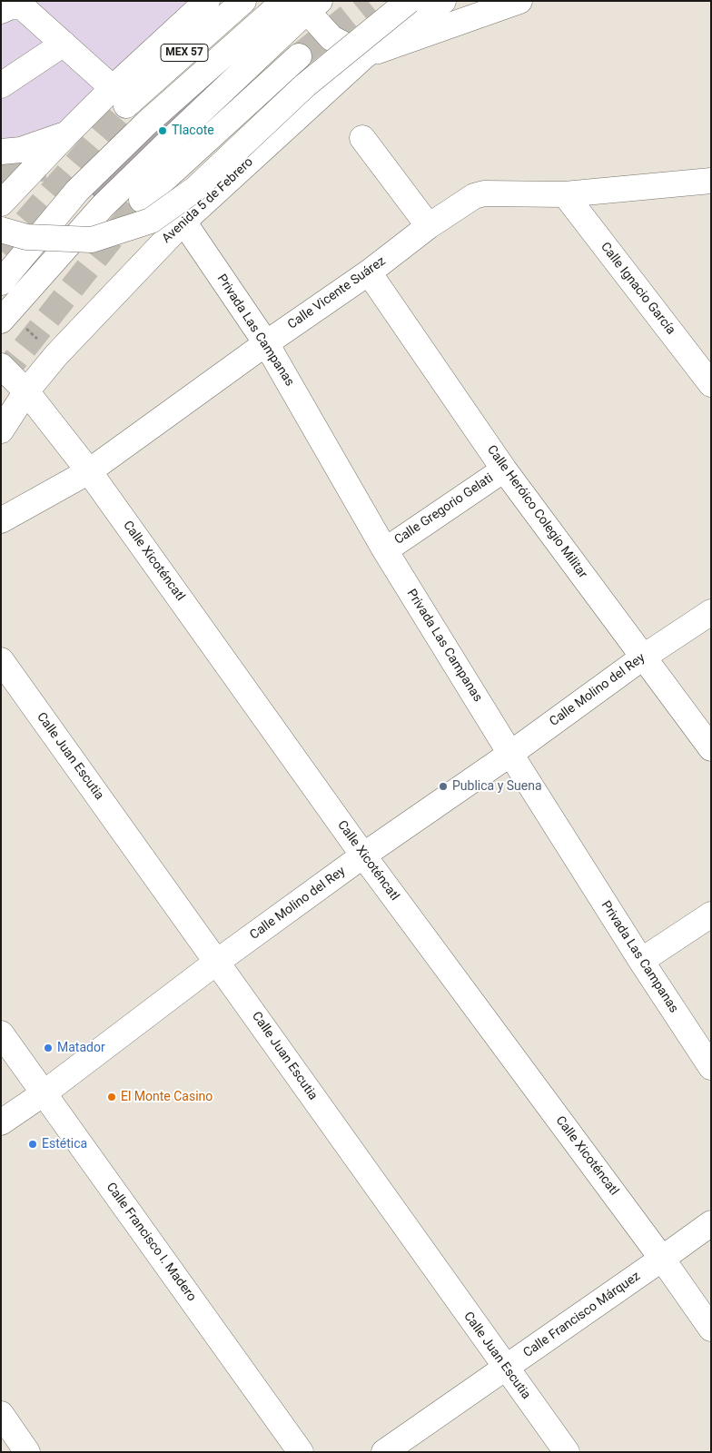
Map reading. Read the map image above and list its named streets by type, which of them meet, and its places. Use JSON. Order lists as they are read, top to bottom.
{
  "streets": {
    "main road": [
      "MEX 57",
      "Avenida 5 de Febrero",
      "Calle Ignacio García",
      "Calle Vicente Suárez",
      "Privada Las Campanas",
      "Calle Gregorio Gelati",
      "Calle Heróico Colegio Militar",
      "Calle Xicoténcatl",
      "Calle Molino del Rey",
      "Calle Juan Escutia",
      "Calle Francisco I. Madero",
      "Calle Francisco Márquez"
    ]
  },
  "crossings": [
    ["Avenida 5 de Febrero", "Privada Las Campanas"],
    ["Avenida 5 de Febrero", "Calle Xicoténcatl"],
    ["Calle Ignacio García", "Calle Vicente Suárez"],
    ["Calle Vicente Suárez", "Privada Las Campanas"],
    ["Calle Vicente Suárez", "Calle Heróico Colegio Militar"],
    ["Calle Vicente Suárez", "Calle Xicoténcatl"],
    ["Privada Las Campanas", "Calle Gregorio Gelati"],
    ["Privada Las Campanas", "Calle Molino del Rey"],
    ["Calle Gregorio Gelati", "Calle Heróico Colegio Militar"],
    ["Calle Heróico Colegio Militar", "Calle Molino del Rey"],
    ["Calle Xicoténcatl", "Calle Molino del Rey"],
    ["Calle Xicoténcatl", "Calle Francisco Márquez"],
    ["Calle Molino del Rey", "Calle Juan Escutia"],
    ["Calle Molino del Rey", "Calle Francisco I. Madero"],
    ["Calle Juan Escutia", "Calle Francisco Márquez"]
  ],
  "places": [
    "Tlacote",
    "Publica y Suena",
    "Matador",
    "El Monte Casino",
    "Estética"
  ]
}
